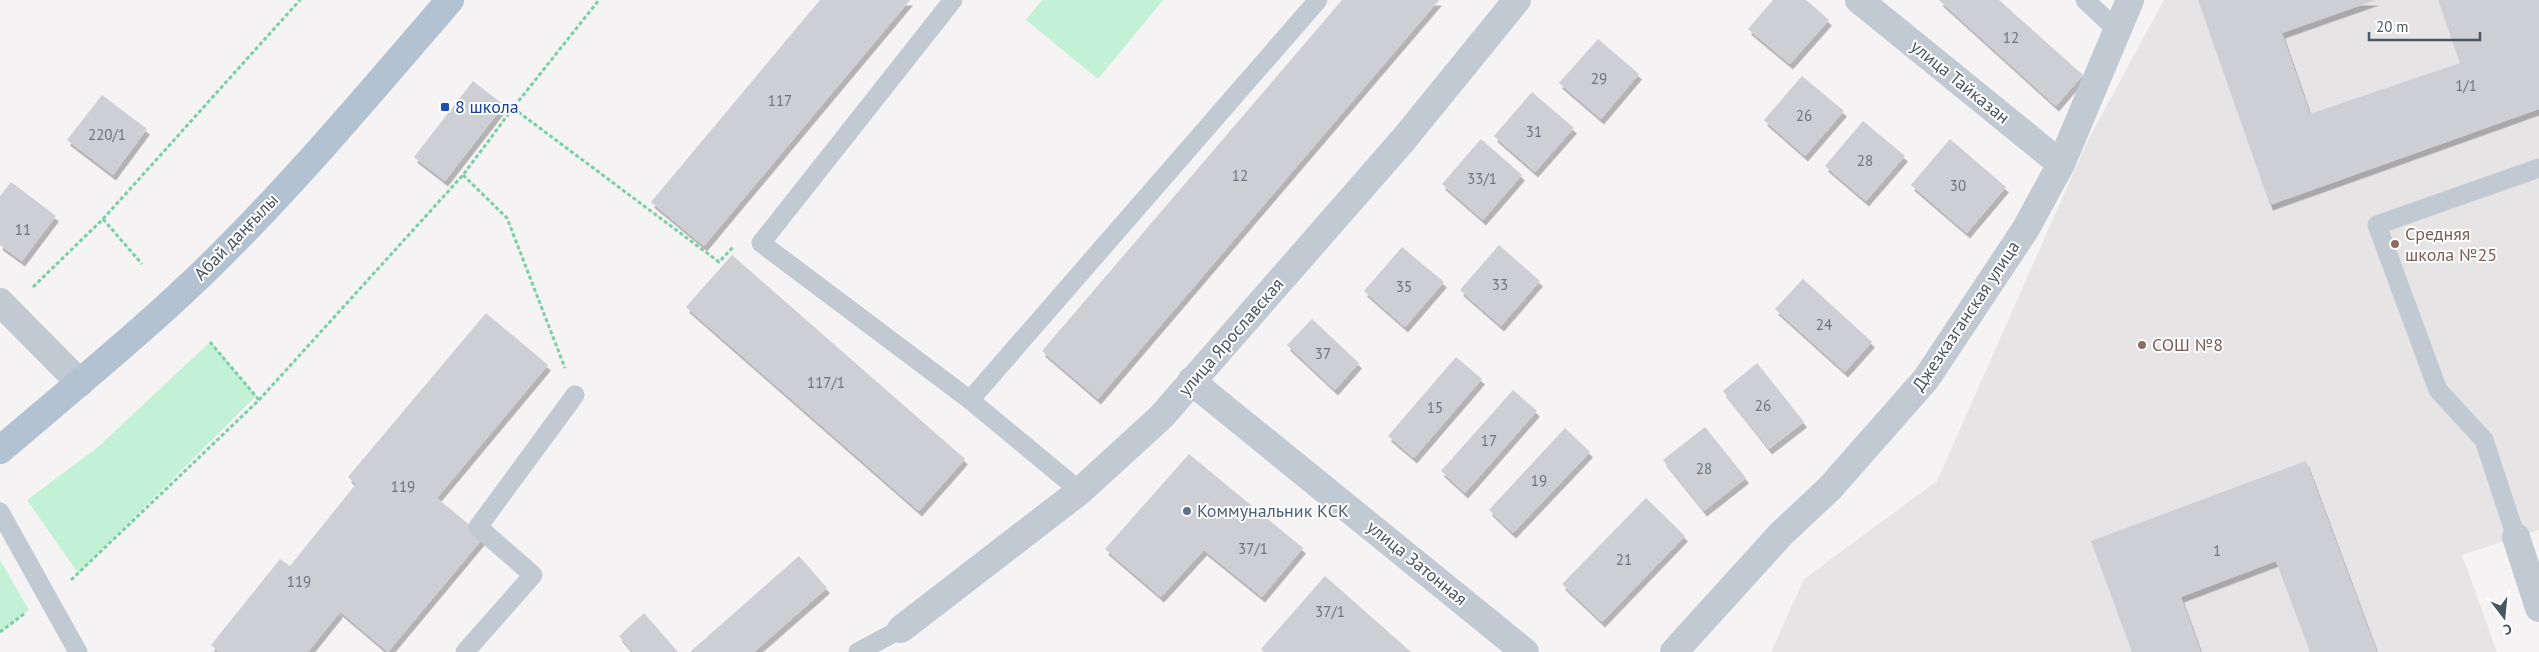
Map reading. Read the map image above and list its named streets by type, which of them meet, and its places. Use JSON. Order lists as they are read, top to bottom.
{
  "streets": {
    "main road": ["Абай даңғылы"],
    "street": [
      "улица Тайказан",
      "Джезказганская улица",
      "улица Ярославская",
      "улица Затонная"
    ]
  },
  "crossings": [
    ["улица Тайказан", "Джезказганская улица"],
    ["улица Ярославская", "улица Затонная"]
  ],
  "places": {
    "transit": ["8 школа"],
    "other": ["Средняя школа №25", "СОШ №8", "Коммунальник КСК"]
  },
  "house_numbers": [
    "12",
    "29",
    "1/1",
    "117",
    "26",
    "31",
    "220/1",
    "28",
    "12",
    "33/1",
    "30",
    "11",
    "33",
    "35",
    "24",
    "37",
    "117/1",
    "26",
    "15",
    "17",
    "28",
    "19",
    "119",
    "37/1",
    "1",
    "21",
    "119",
    "37/1"
  ],
  "scale_bar": "20 m",
  "north": "bottom"
}
